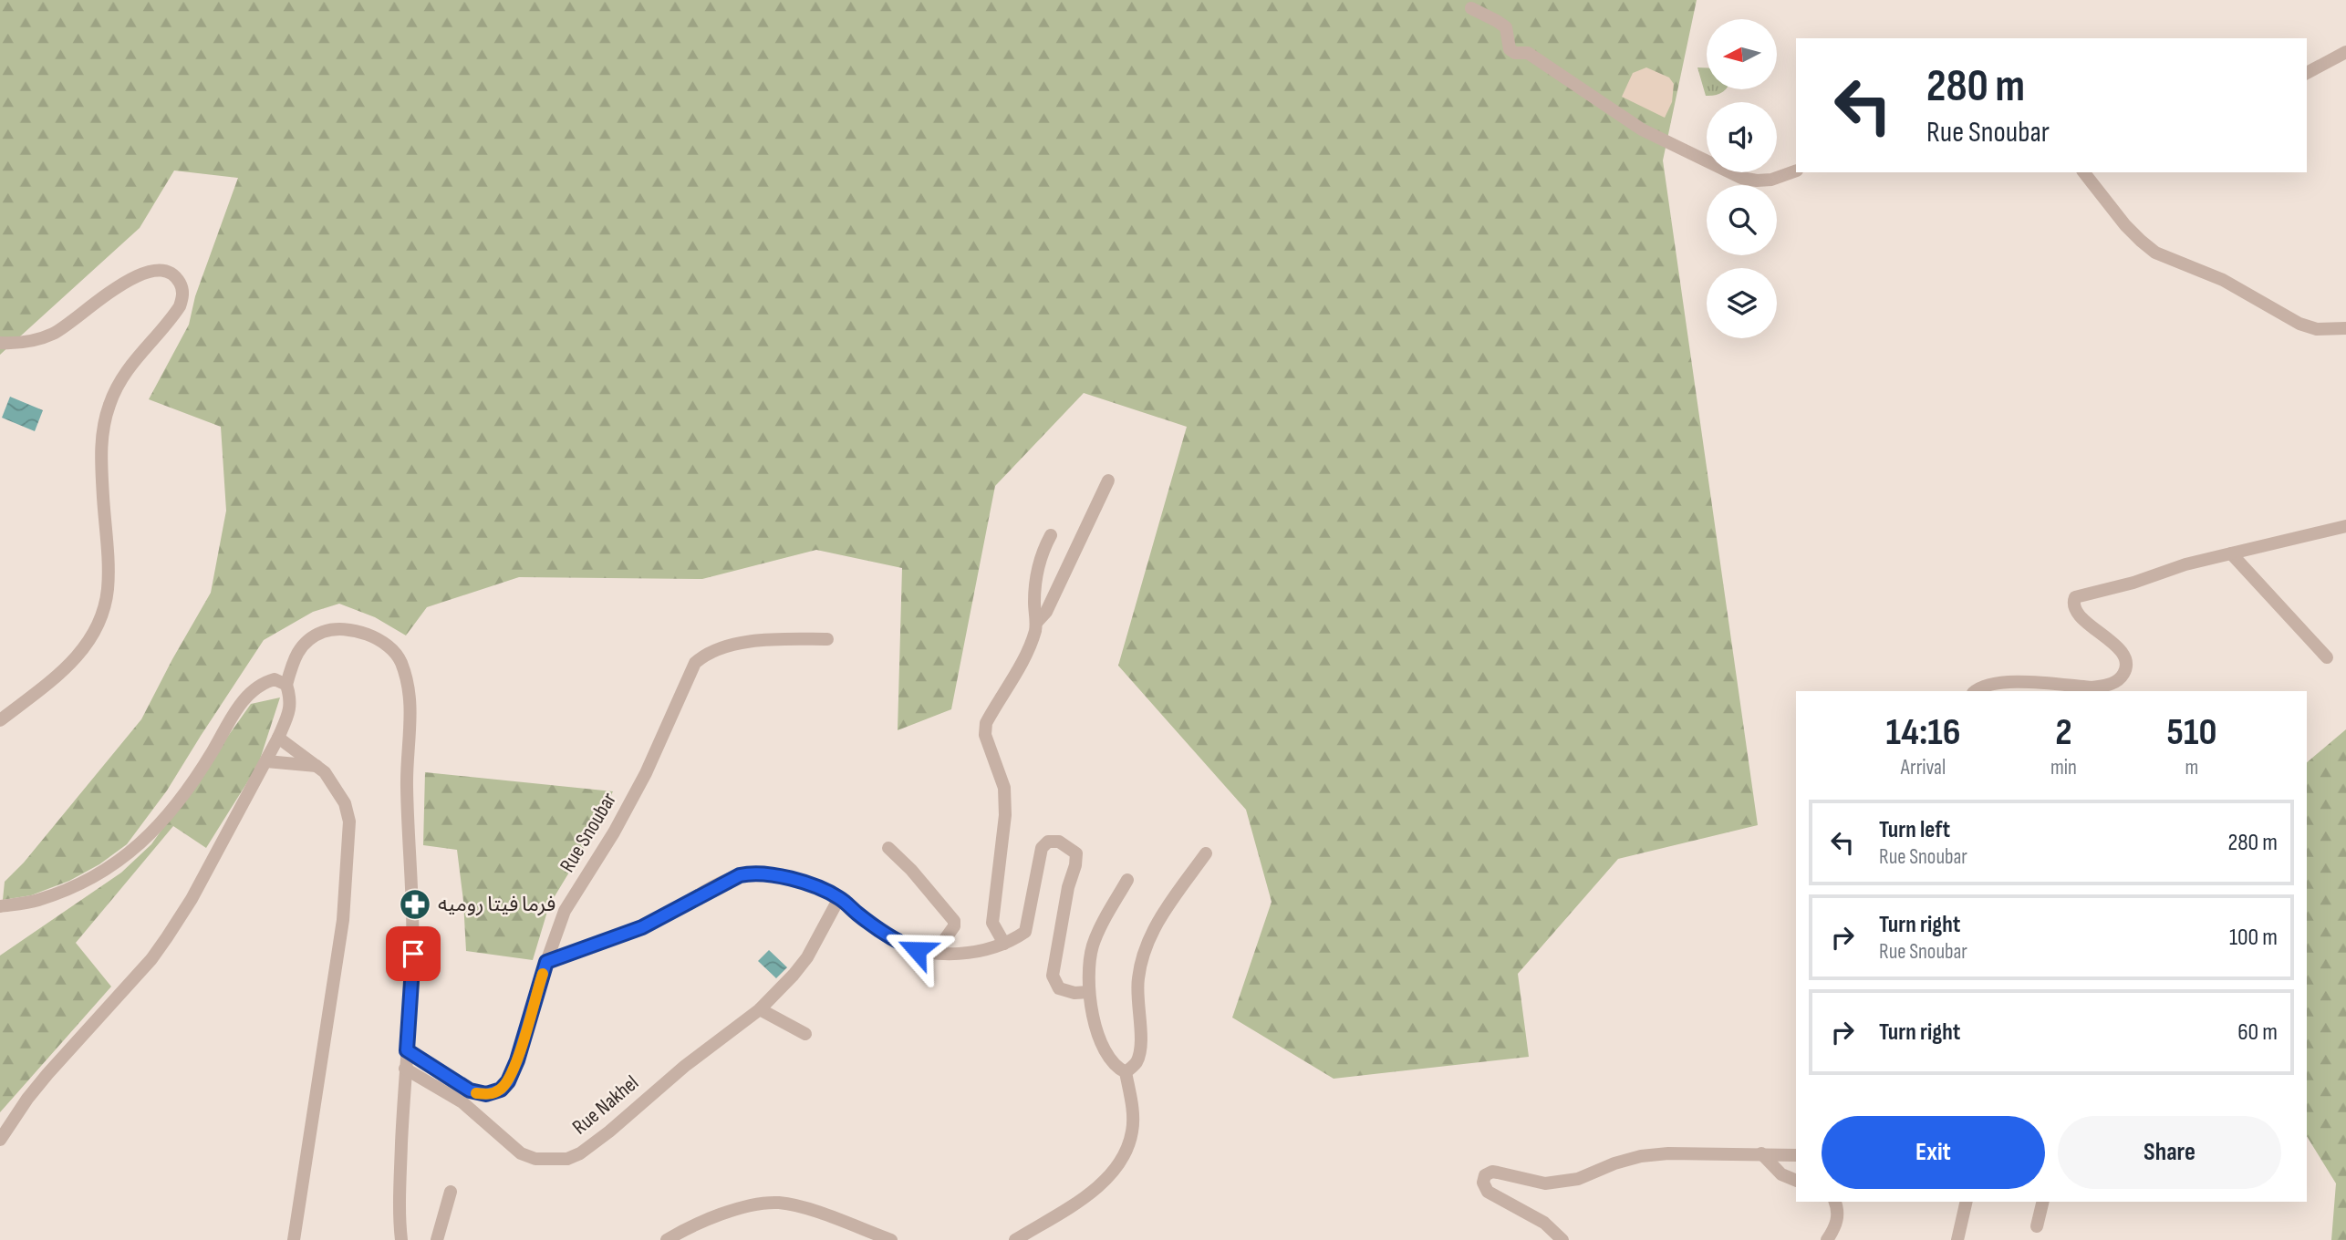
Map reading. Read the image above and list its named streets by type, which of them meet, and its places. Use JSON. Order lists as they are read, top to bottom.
{
  "streets": {
    "street": ["Rue Snoubar", "Rue Nakhel"]
  },
  "places": {
    "pharmacy": ["فرما فيتا روميه"]
  },
  "north": "left",
  "page": {
    "turn": ["280 m", "Rue Snoubar"],
    "eta": [
      "14:16",
      "Arrival",
      "2",
      "min",
      "510",
      "m"
    ],
    "list": [
      {
        "name": "Turn left",
        "note": "Rue Snoubar",
        "value": "280 m"
      },
      {
        "name": "Turn right",
        "note": "Rue Snoubar",
        "value": "100 m"
      },
      {
        "name": "Turn right",
        "value": "60 m"
      }
    ],
    "buttons": ["Exit", "Share"]
  }
}
